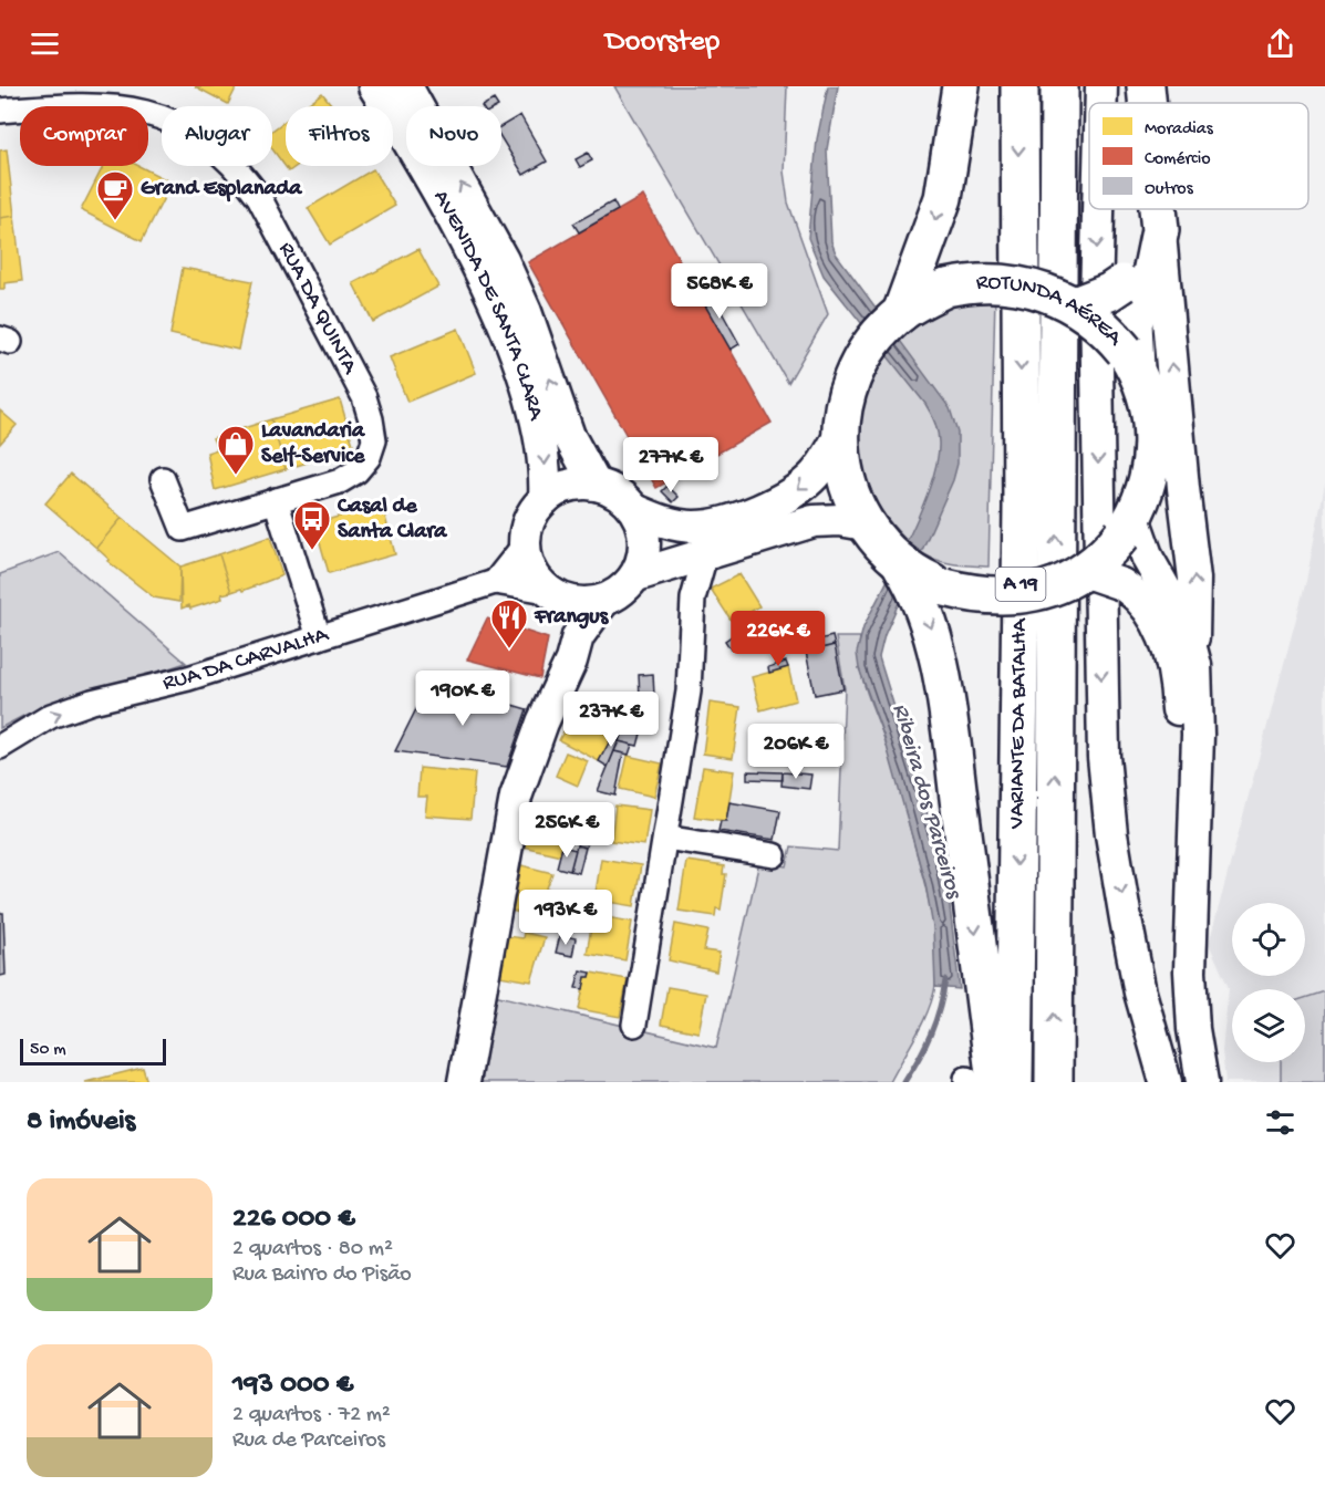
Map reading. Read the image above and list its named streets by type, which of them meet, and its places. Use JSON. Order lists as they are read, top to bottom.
{
  "streets": {
    "main road": [
      "AVENIDA DE SANTA CLARA",
      "ROTUNDA AÉREA",
      "A 19",
      "VARIANTE DA BATALHA"
    ],
    "street": ["RUA DA QUINTA", "RUA DA CARVALHA"]
  },
  "crossings": [
    ["AVENIDA DE SANTA CLARA", "RUA DA CARVALHA"]
  ],
  "one_way": ["RUA DA CARVALHA"],
  "water": ["Ribeira dos Parceiros"],
  "places": {
    "cafe": ["Grand Esplanada"],
    "shop": ["Lavandaria Self-Service"],
    "bus stop": ["Casal de Santa Clara"],
    "restaurant": ["Frangus"]
  },
  "legend": ["Moradias", "Comércio", "Outros"],
  "scale_bar": "50 m",
  "page": {
    "header": "Doorstep",
    "chip": [
      "Comprar",
      "Alugar",
      "Filtros",
      "Novo"
    ],
    "price": [
      "568K €",
      "277K €",
      "226K €",
      "190K €",
      "237K €",
      "206K €",
      "256K €",
      "193K €"
    ],
    "scale": "50 m",
    "heading": "8 imóveis",
    "list": [
      {
        "name": "226 000 €",
        "note": "2 quartos · 80 m² · Rua Bairro do Pisão"
      },
      {
        "name": "193 000 €",
        "note": "2 quartos · 72 m² · Rua de Parceiros"
      }
    ]
  }
}
